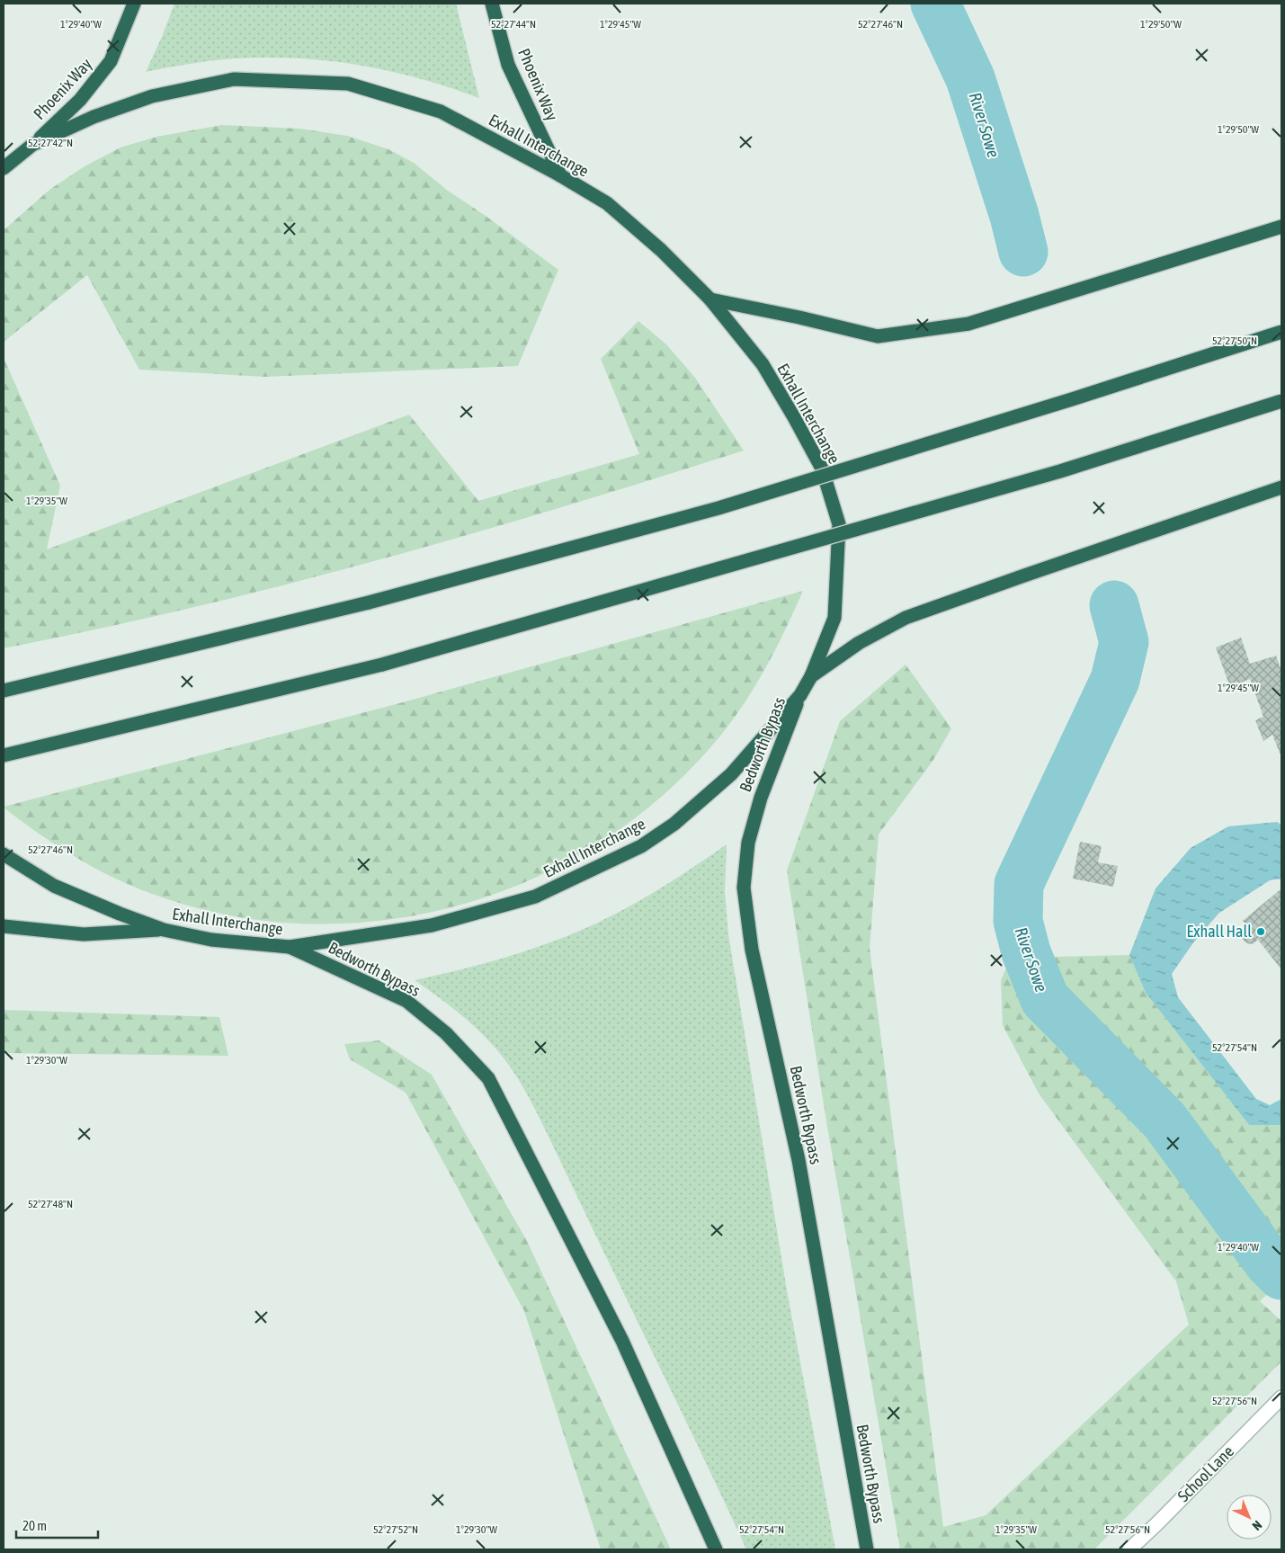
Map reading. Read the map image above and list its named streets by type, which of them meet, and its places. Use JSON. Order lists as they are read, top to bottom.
{
  "streets": {
    "highway": ["Phoenix Way", "Exhall Interchange", "Bedworth Bypass"],
    "street": ["School Lane"]
  },
  "crossings": [
    ["Phoenix Way", "Exhall Interchange"],
    ["Exhall Interchange", "Bedworth Bypass"]
  ],
  "water": ["River Sowe"],
  "places": ["Exhall Hall"],
  "scale_bar": "20 m",
  "north": "bottom right",
  "coordinates": [
    "52°27'44\"N",
    "52°27'46\"N",
    "1°29'40\"W",
    "1°29'45\"W",
    "1°29'50\"W",
    "52°27'42\"N",
    "52°27'50\"N",
    "1°29'35\"W",
    "52°27'54\"N",
    "1°29'30\"W",
    "52°27'48\"N",
    "52°27'56\"N",
    "52°27'52\"N"
  ]
}
